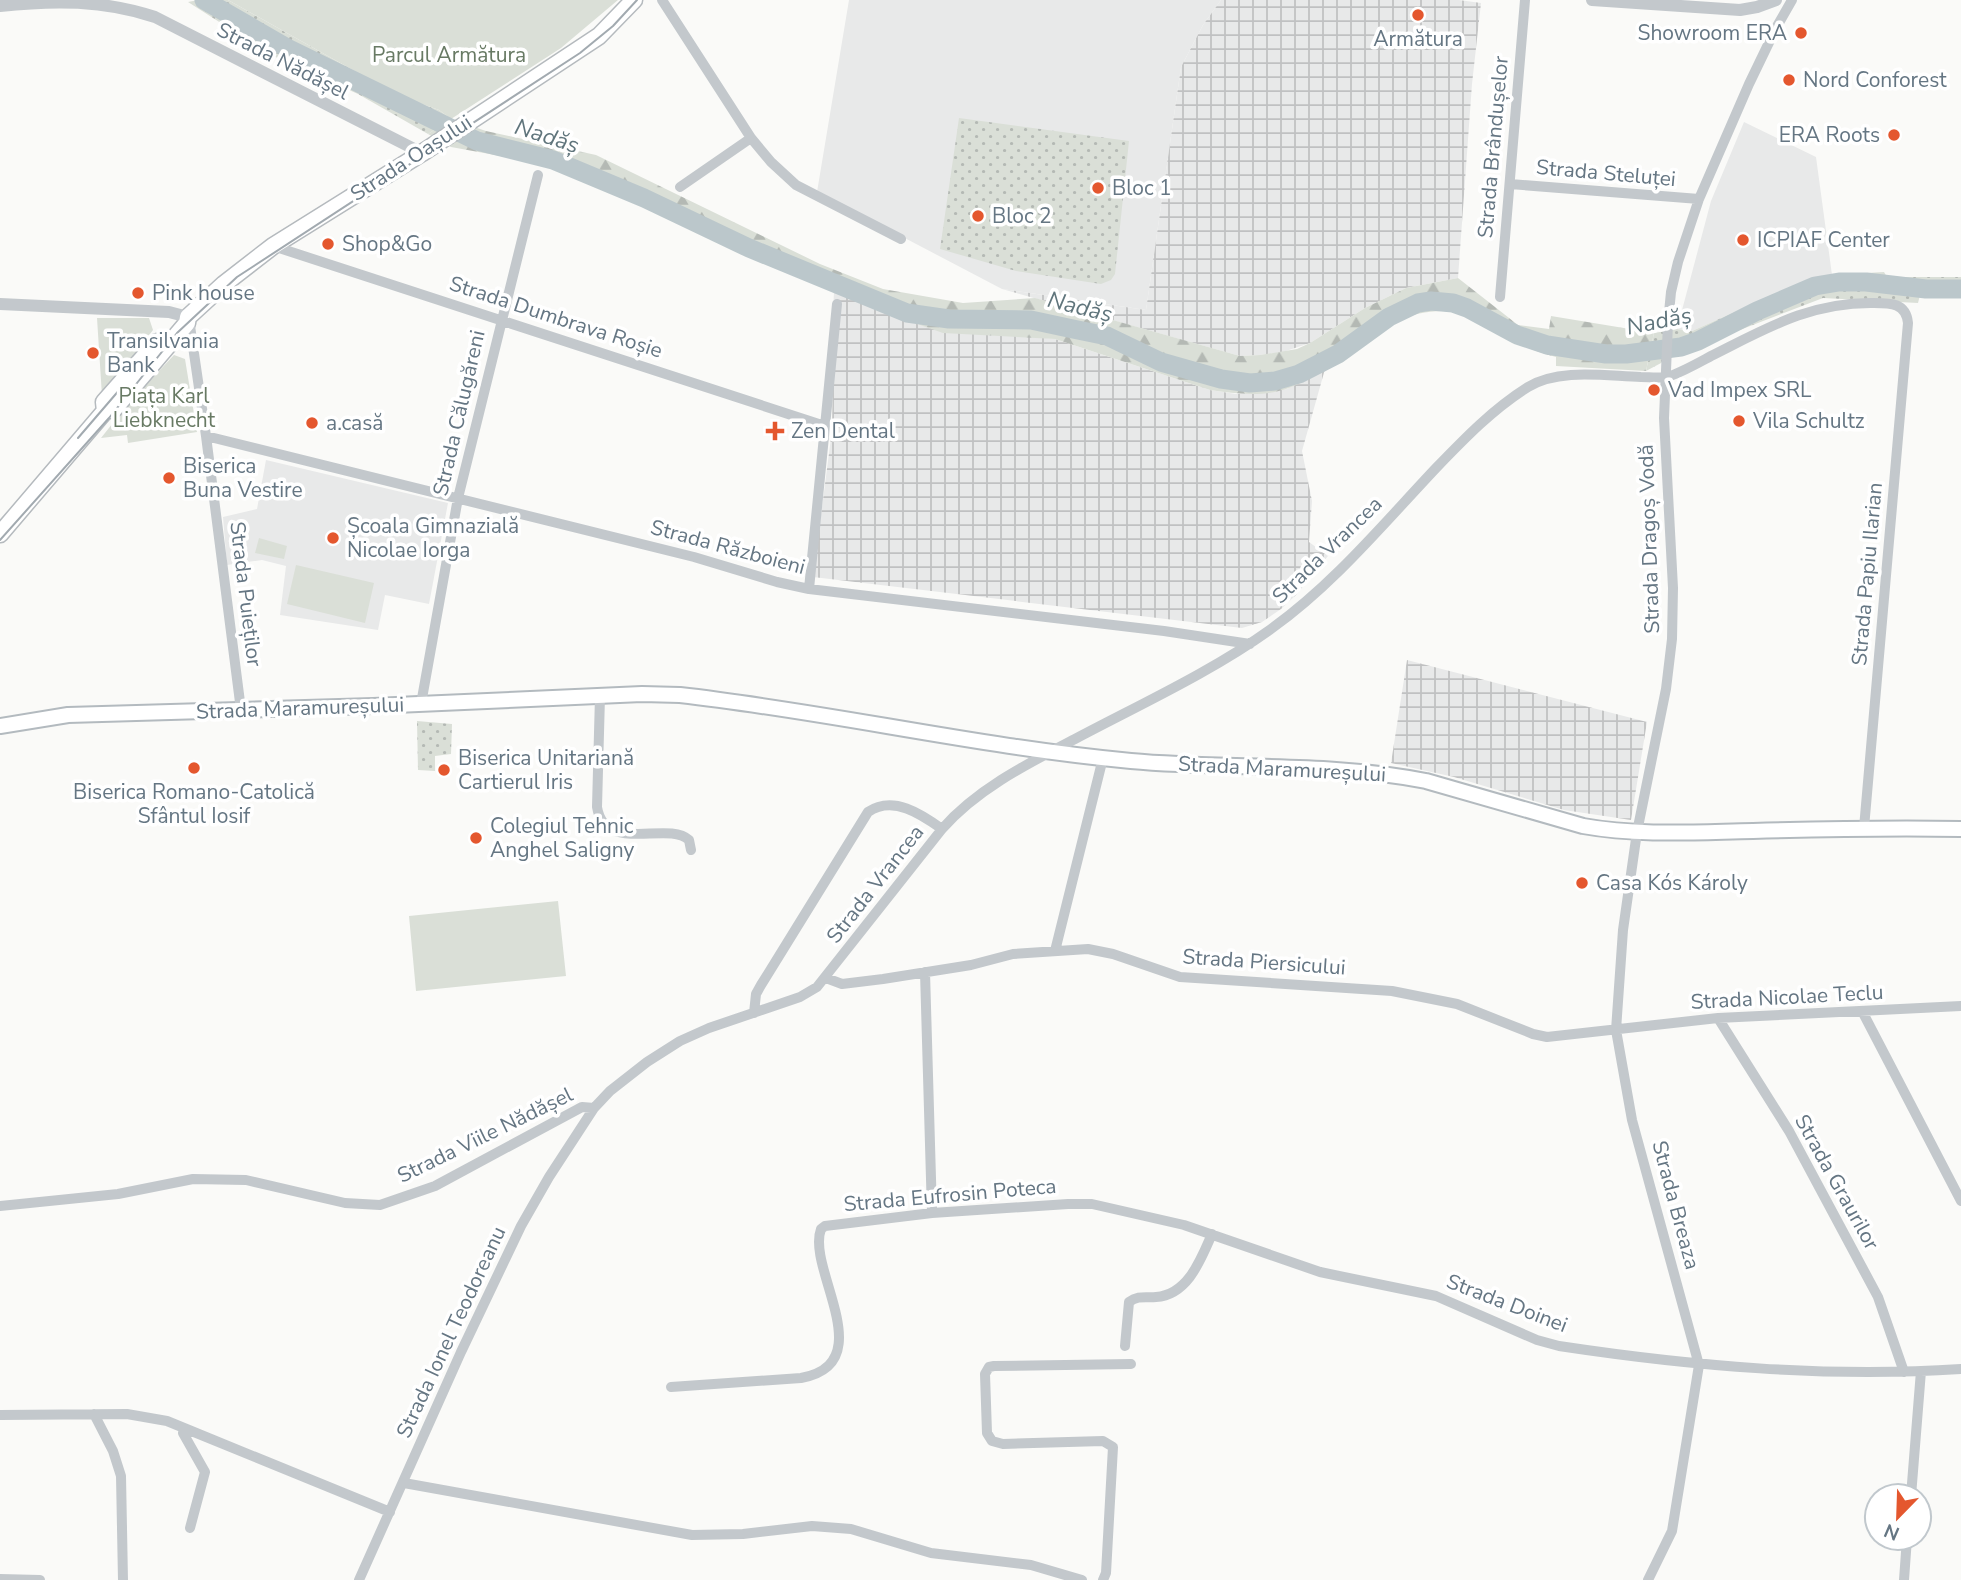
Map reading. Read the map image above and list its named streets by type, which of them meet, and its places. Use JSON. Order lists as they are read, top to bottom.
{
  "streets": {
    "main road": ["Strada Oașului", "Strada Maramureșului"],
    "street": [
      "Strada Nădășel",
      "Strada Brândușelor",
      "Strada Steluței",
      "Strada Dumbrava Roșie",
      "Strada Călugăreni",
      "Strada Dragoș Vodă",
      "Strada Războieni",
      "Strada Vrancea",
      "Strada Papiu Ilarian",
      "Strada Puieților",
      "Strada Piersicului",
      "Strada Nicolae Teclu",
      "Strada Viile Nădășel",
      "Strada Graurilor",
      "Strada Eufrosin Poteca",
      "Strada Breaza",
      "Strada Doinei",
      "Strada Ionel Teodoreanu"
    ]
  },
  "crossings": [
    ["Strada Nădășel", "Strada Oașului"],
    ["Strada Brândușelor", "Strada Steluței"],
    ["Strada Oașului", "Strada Dumbrava Roșie"],
    ["Strada Oașului", "Strada Puieților"],
    ["Strada Steluței", "Strada Dragoș Vodă"],
    ["Strada Dumbrava Roșie", "Strada Călugăreni"],
    ["Strada Călugăreni", "Strada Războieni"],
    ["Strada Călugăreni", "Strada Maramureșului"],
    ["Strada Dragoș Vodă", "Strada Vrancea"],
    ["Strada Dragoș Vodă", "Strada Maramureșului"],
    ["Strada Dragoș Vodă", "Strada Breaza"],
    ["Strada Războieni", "Strada Vrancea"],
    ["Strada Războieni", "Strada Puieților"],
    ["Strada Vrancea", "Strada Papiu Ilarian"],
    ["Strada Vrancea", "Strada Maramureșului"],
    ["Strada Vrancea", "Strada Piersicului"],
    ["Strada Vrancea", "Strada Viile Nădășel"],
    ["Strada Papiu Ilarian", "Strada Maramureșului"],
    ["Strada Puieților", "Strada Maramureșului"],
    ["Strada Maramureșului", "Strada Breaza"],
    ["Strada Piersicului", "Strada Nicolae Teclu"],
    ["Strada Piersicului", "Strada Breaza"],
    ["Strada Nicolae Teclu", "Strada Graurilor"],
    ["Strada Nicolae Teclu", "Strada Breaza"],
    ["Strada Viile Nădășel", "Strada Ionel Teodoreanu"],
    ["Strada Graurilor", "Strada Doinei"],
    ["Strada Eufrosin Poteca", "Strada Doinei"],
    ["Strada Breaza", "Strada Doinei"]
  ],
  "water": ["Nadăș"],
  "parks": ["Parcul Armătura", "Piața Karl Liebknecht"],
  "places": {
    "other": [
      "Armătura",
      "Showroom ERA",
      "Nord Conforest",
      "ERA Roots",
      "Bloc 1",
      "Bloc 2",
      "ICPIAF Center",
      "Shop&Go",
      "Pink house",
      "Transilvania Bank",
      "Vad Impex SRL",
      "Vila Schultz",
      "a.casă",
      "Biserica Buna Vestire",
      "Școala Gimnazială Nicolae Iorga",
      "Biserica Romano-Catolică Sfântul Iosif",
      "Biserica Unitariană Cartierul Iris",
      "Colegiul Tehnic Anghel Saligny",
      "Casa Kós Károly"
    ],
    "health": ["Zen Dental"]
  },
  "north": "bottom left"
}
